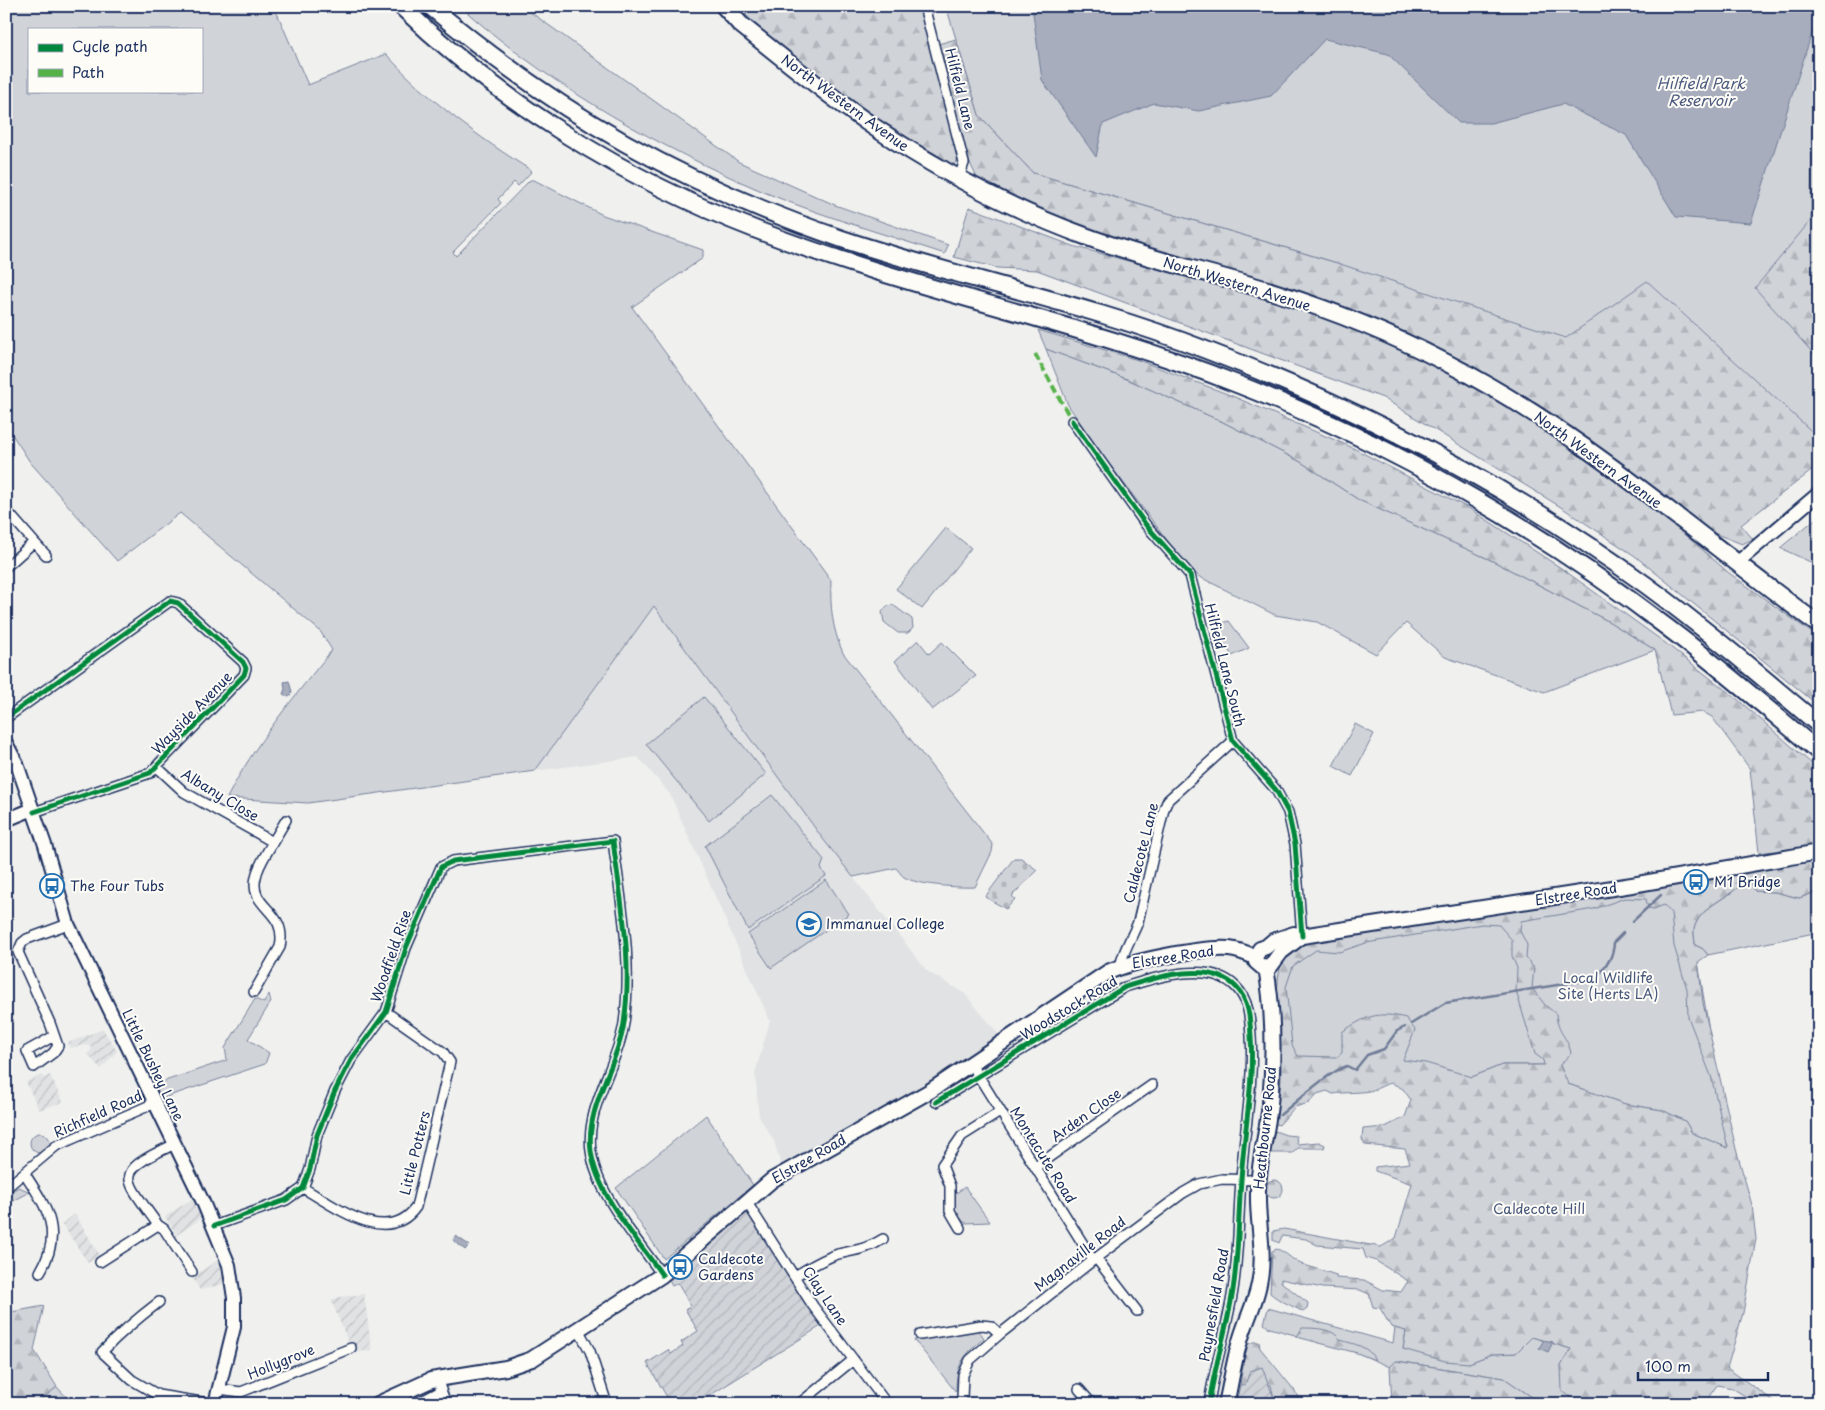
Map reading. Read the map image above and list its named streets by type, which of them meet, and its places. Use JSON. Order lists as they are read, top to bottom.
{
  "streets": {
    "highway": ["North Western Avenue"],
    "main road": ["Elstree Road", "Heathbourne Road"],
    "street": [
      "Hilfield Lane",
      "Hilfield Lane South",
      "Wayside Avenue",
      "Albany Close",
      "Caldecote Lane",
      "Woodfield Rise",
      "Woodstock Road",
      "Little Bushey Lane",
      "Richfield Road",
      "Arden Close",
      "Little Potters",
      "Montacute Road",
      "Magnaville Road",
      "Clay Lane",
      "Paynesfield Road",
      "Hollygrove"
    ]
  },
  "crossings": [
    ["Hilfield Lane", "North Western Avenue"],
    ["Hilfield Lane South", "Caldecote Lane"],
    ["Hilfield Lane South", "Elstree Road"],
    ["Wayside Avenue", "Albany Close"],
    ["Wayside Avenue", "Little Bushey Lane"],
    ["Caldecote Lane", "Elstree Road"],
    ["Elstree Road", "Woodfield Rise"],
    ["Elstree Road", "Woodstock Road"],
    ["Elstree Road", "Heathbourne Road"],
    ["Elstree Road", "Montacute Road"],
    ["Elstree Road", "Clay Lane"],
    ["Woodfield Rise", "Little Potters"],
    ["Woodstock Road", "Montacute Road"],
    ["Woodstock Road", "Magnaville Road"],
    ["Woodstock Road", "Paynesfield Road"],
    ["Little Bushey Lane", "Richfield Road"],
    ["Little Bushey Lane", "Hollygrove"],
    ["Arden Close", "Montacute Road"],
    ["Heathbourne Road", "Magnaville Road"],
    ["Montacute Road", "Magnaville Road"],
    ["Magnaville Road", "Paynesfield Road"]
  ],
  "water": ["Hilfield Park Reservoir"],
  "parks": ["Local Wildlife Site (Herts LA)", "Caldecote Hill"],
  "places": {
    "bus stop": ["M1 Bridge", "The Four Tubs", "Caldecote Gardens"],
    "school or university": ["Immanuel College"]
  },
  "legend": ["Cycle path", "Path"],
  "scale_bar": "100 m"
}
